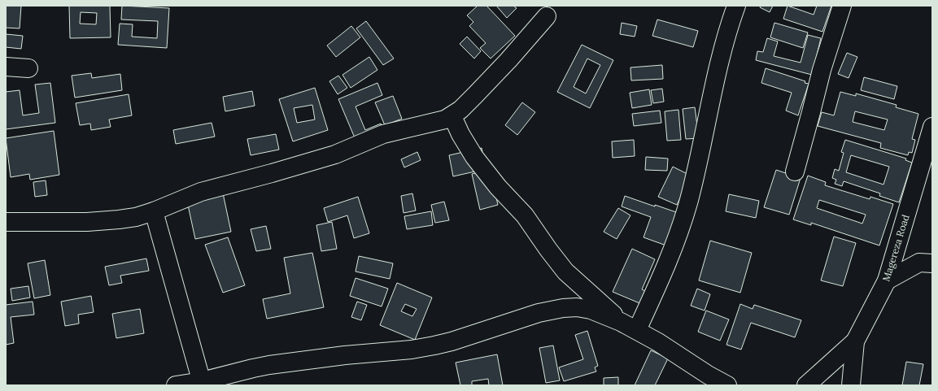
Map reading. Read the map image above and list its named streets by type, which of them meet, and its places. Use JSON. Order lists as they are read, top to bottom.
{
  "streets": {
    "street": ["Magereza Road"]
  }
}
